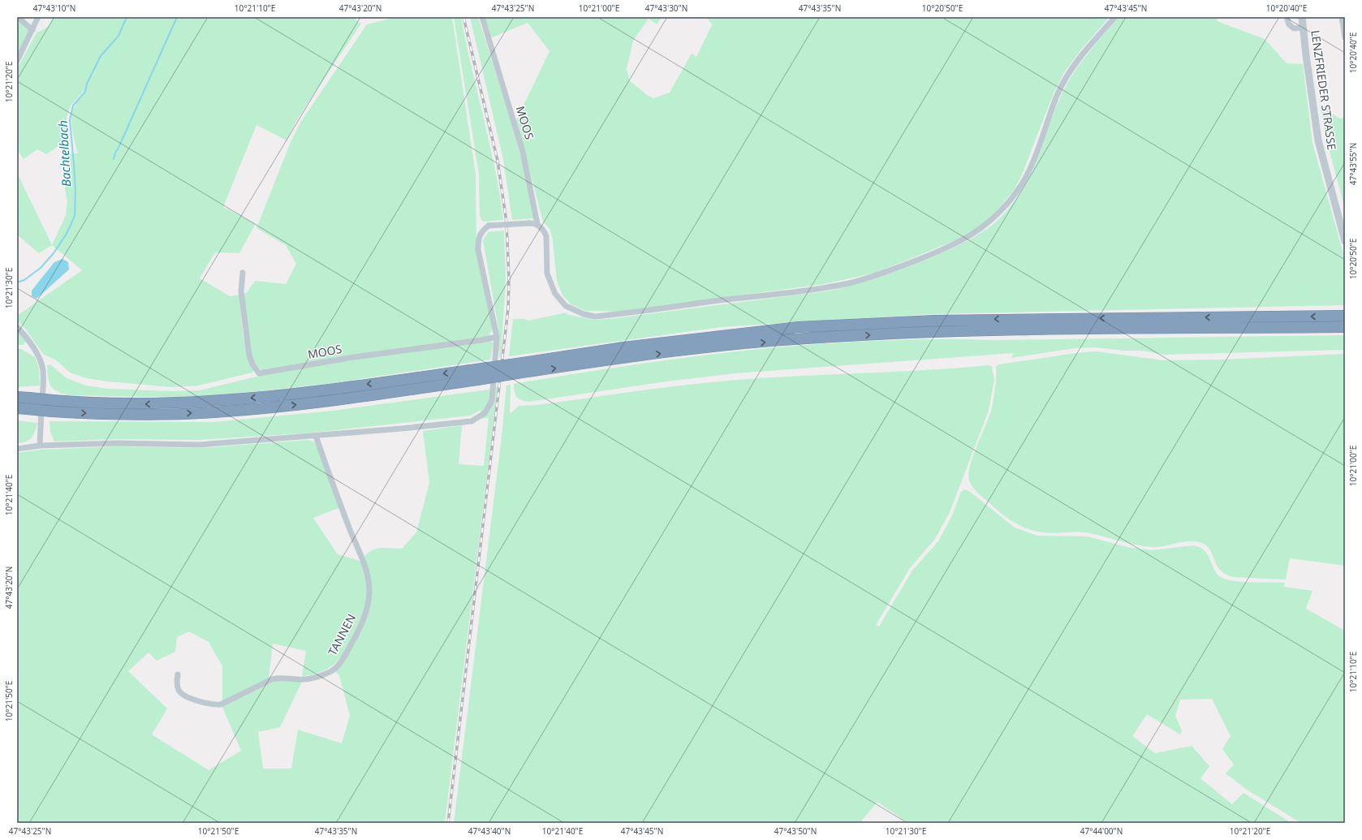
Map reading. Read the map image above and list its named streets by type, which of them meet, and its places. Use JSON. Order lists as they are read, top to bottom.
{
  "streets": {
    "street": ["LENZFRIEDER STRASSE", "MOOS", "TANNEN"]
  },
  "water": ["Bachtelbach"],
  "coordinates": [
    "47°43'10\"N",
    "10°21'10\"E",
    "47°43'20\"N",
    "47°43'25\"N",
    "10°21'00\"E",
    "47°43'30\"N",
    "47°43'35\"N",
    "10°20'50\"E",
    "47°43'45\"N",
    "10°20'40\"E",
    "10°21'20\"E",
    "47°43'55\"N",
    "10°21'30\"E",
    "10°21'40\"E",
    "10°21'50\"E",
    "47°43'40\"N",
    "47°43'50\"N",
    "47°44'00\"N"
  ]
}
